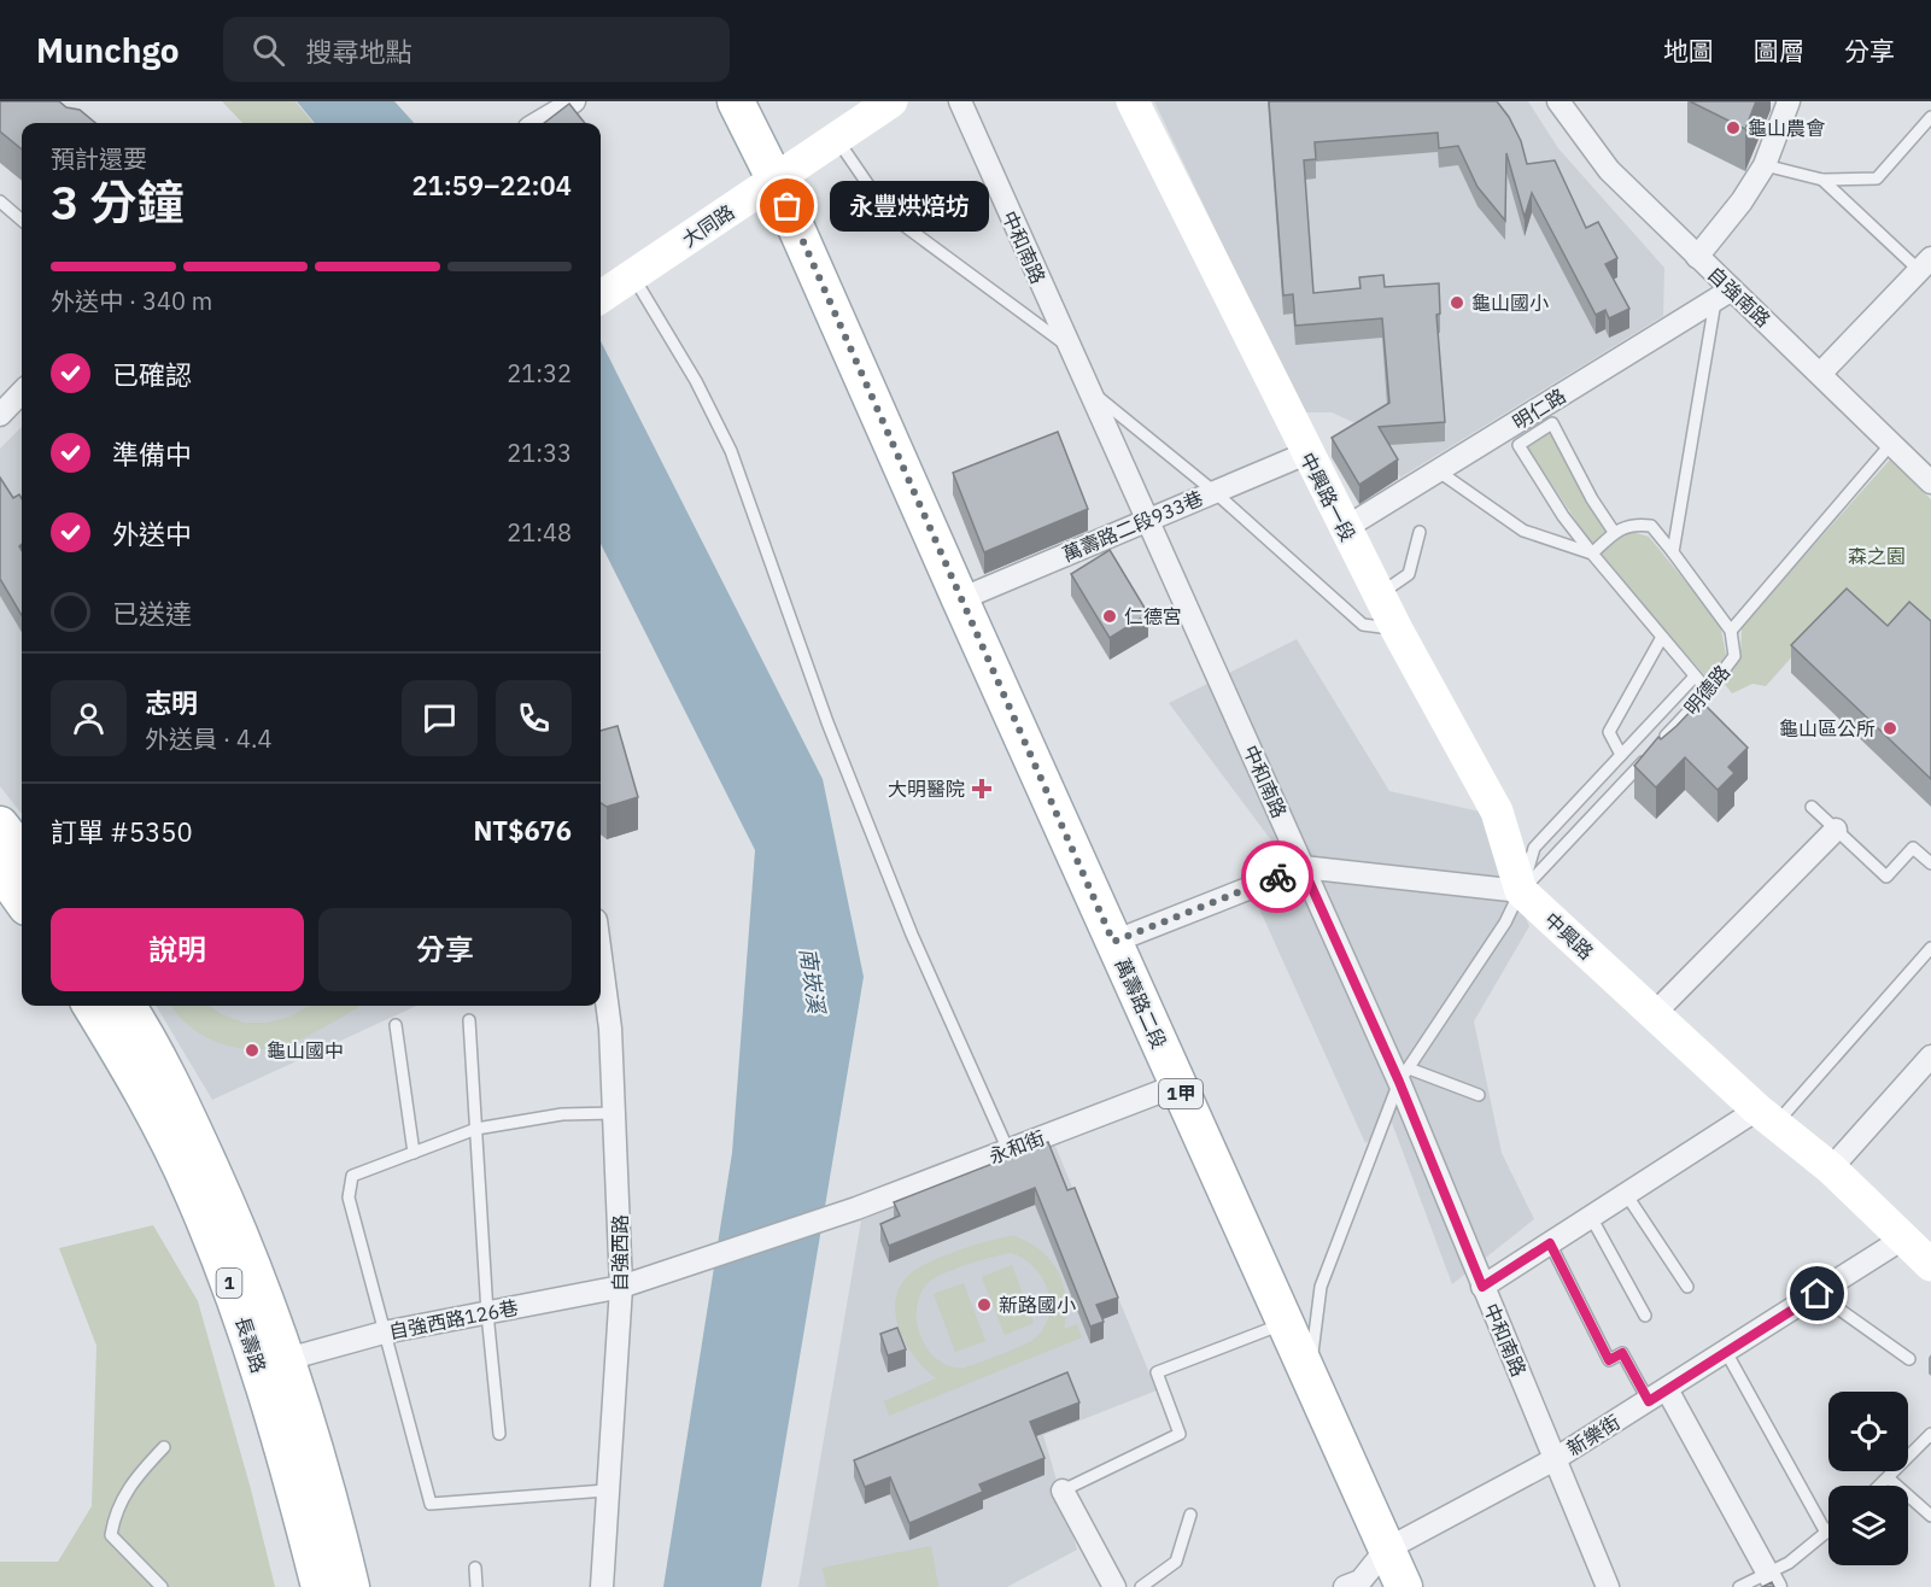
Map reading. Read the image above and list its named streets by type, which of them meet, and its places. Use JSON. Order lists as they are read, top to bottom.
{
  "streets": {
    "main road": [
      "萬壽路二段",
      "1甲",
      "1",
      "長壽路"
    ],
    "street": [
      "大同路",
      "中和南路",
      "自強南路",
      "明仁路",
      "中興路一段",
      "萬壽路二段933巷",
      "中興路",
      "永和街",
      "自強西路",
      "自強西路126巷",
      "新樂街"
    ],
    "lane": ["明德路"]
  },
  "crossings": [
    ["大同路", "萬壽路二段"],
    ["中和南路", "萬壽路二段933巷"],
    ["中和南路", "新樂街"],
    ["自強南路", "明仁路"],
    ["明仁路", "中興路一段"],
    ["中興路一段", "萬壽路二段933巷"],
    ["中興路一段", "明德路"],
    ["中興路一段", "中興路"],
    ["萬壽路二段933巷", "萬壽路二段"],
    ["明德路", "中興路"],
    ["中興路", "新樂街"],
    ["萬壽路二段", "永和街"],
    ["萬壽路二段", "新樂街"],
    ["永和街", "自強西路"],
    ["永和街", "自強西路126巷"],
    ["自強西路", "自強西路126巷"],
    ["自強西路126巷", "長壽路"]
  ],
  "water": ["南崁溪"],
  "parks": ["森之園"],
  "places": {
    "other": [
      "龜山農會",
      "永豐烘焙坊",
      "龜山國小",
      "仁德宮",
      "龜山區公所",
      "龜山國中",
      "新路國小"
    ],
    "health": ["大明醫院"]
  },
  "page": {
    "header": "Munchgo",
    "search": "搜尋地點",
    "nav": ["地圖", "圖層", "分享"],
    "heading": ["3 分鐘", "預計還要", "21:59–22:04"],
    "panel": [
      "志明",
      "外送員 · 4.4",
      "訂單 #5350",
      "NT$676"
    ],
    "bubble": "永豐烘焙坊",
    "bar": "外送中 · 340 m",
    "list": [
      ["已確認", "21:32"],
      ["準備中", "21:33"],
      ["外送中", "21:48"],
      "已送達"
    ],
    "buttons": ["說明", "分享"]
  }
}
